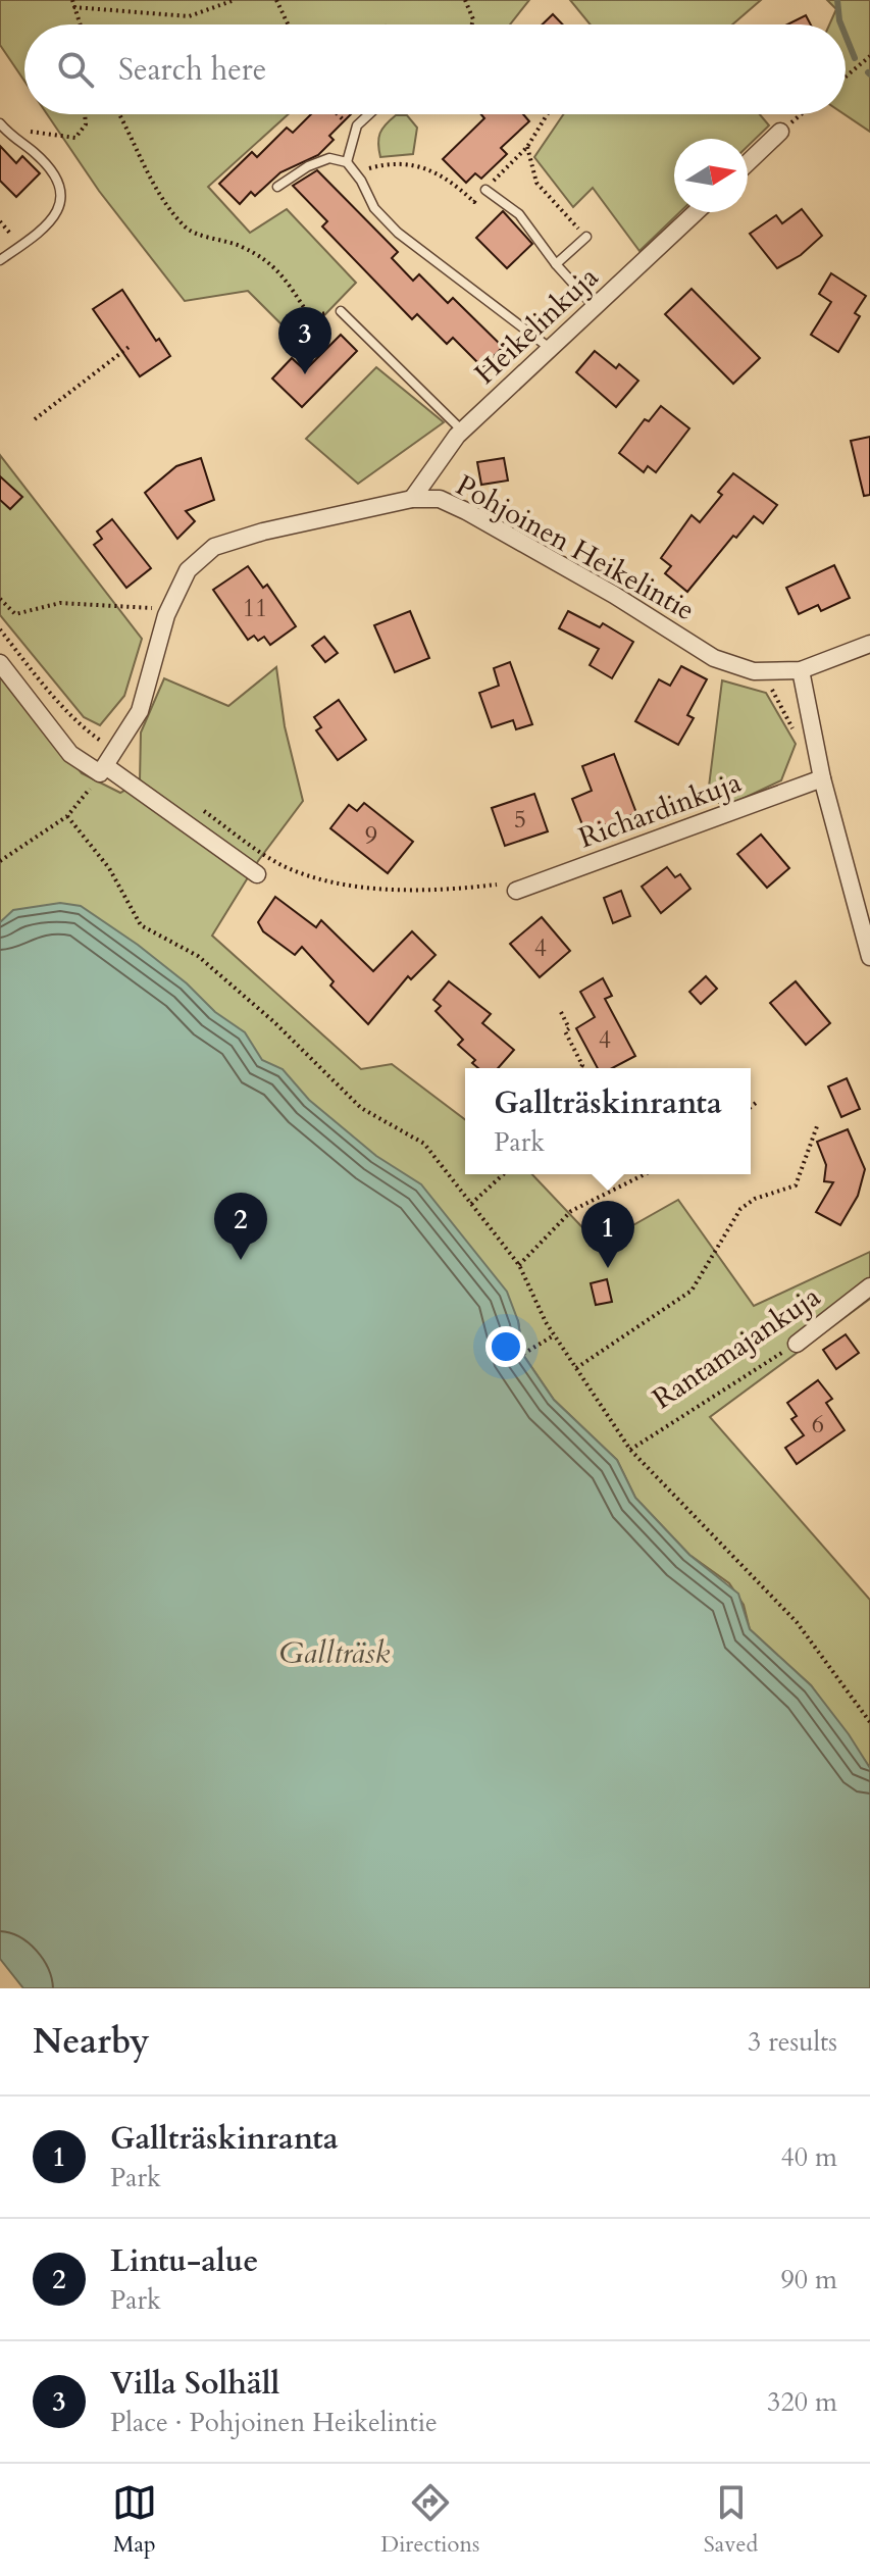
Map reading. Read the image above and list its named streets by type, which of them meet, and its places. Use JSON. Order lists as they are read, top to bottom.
{
  "streets": {
    "street": [
      "Heikelinkuja",
      "Pohjoinen Heikelintie",
      "Richardinkuja",
      "Rantamajankuja"
    ]
  },
  "crossings": [
    ["Heikelinkuja", "Pohjoinen Heikelintie"]
  ],
  "water": ["Gallträsk"],
  "house_numbers": [
    "11",
    "5",
    "9",
    "4",
    "4",
    "6"
  ],
  "north": "right",
  "page": {
    "search": "Search here",
    "pins": ["3", "2", "1"],
    "popup": ["Gallträskinranta", "Park"],
    "heading": ["Nearby", "3 results"],
    "list": [
      {
        "mark": "1",
        "name": "Gallträskinranta",
        "note": "Park",
        "value": "40 m"
      },
      {
        "mark": "2",
        "name": "Lintu-alue",
        "note": "Park",
        "value": "90 m"
      },
      {
        "mark": "3",
        "name": "Villa Solhäll",
        "note": "Place · Pohjoinen Heikelintie",
        "value": "320 m"
      }
    ],
    "nav": ["Map", "Directions", "Saved"]
  }
}
